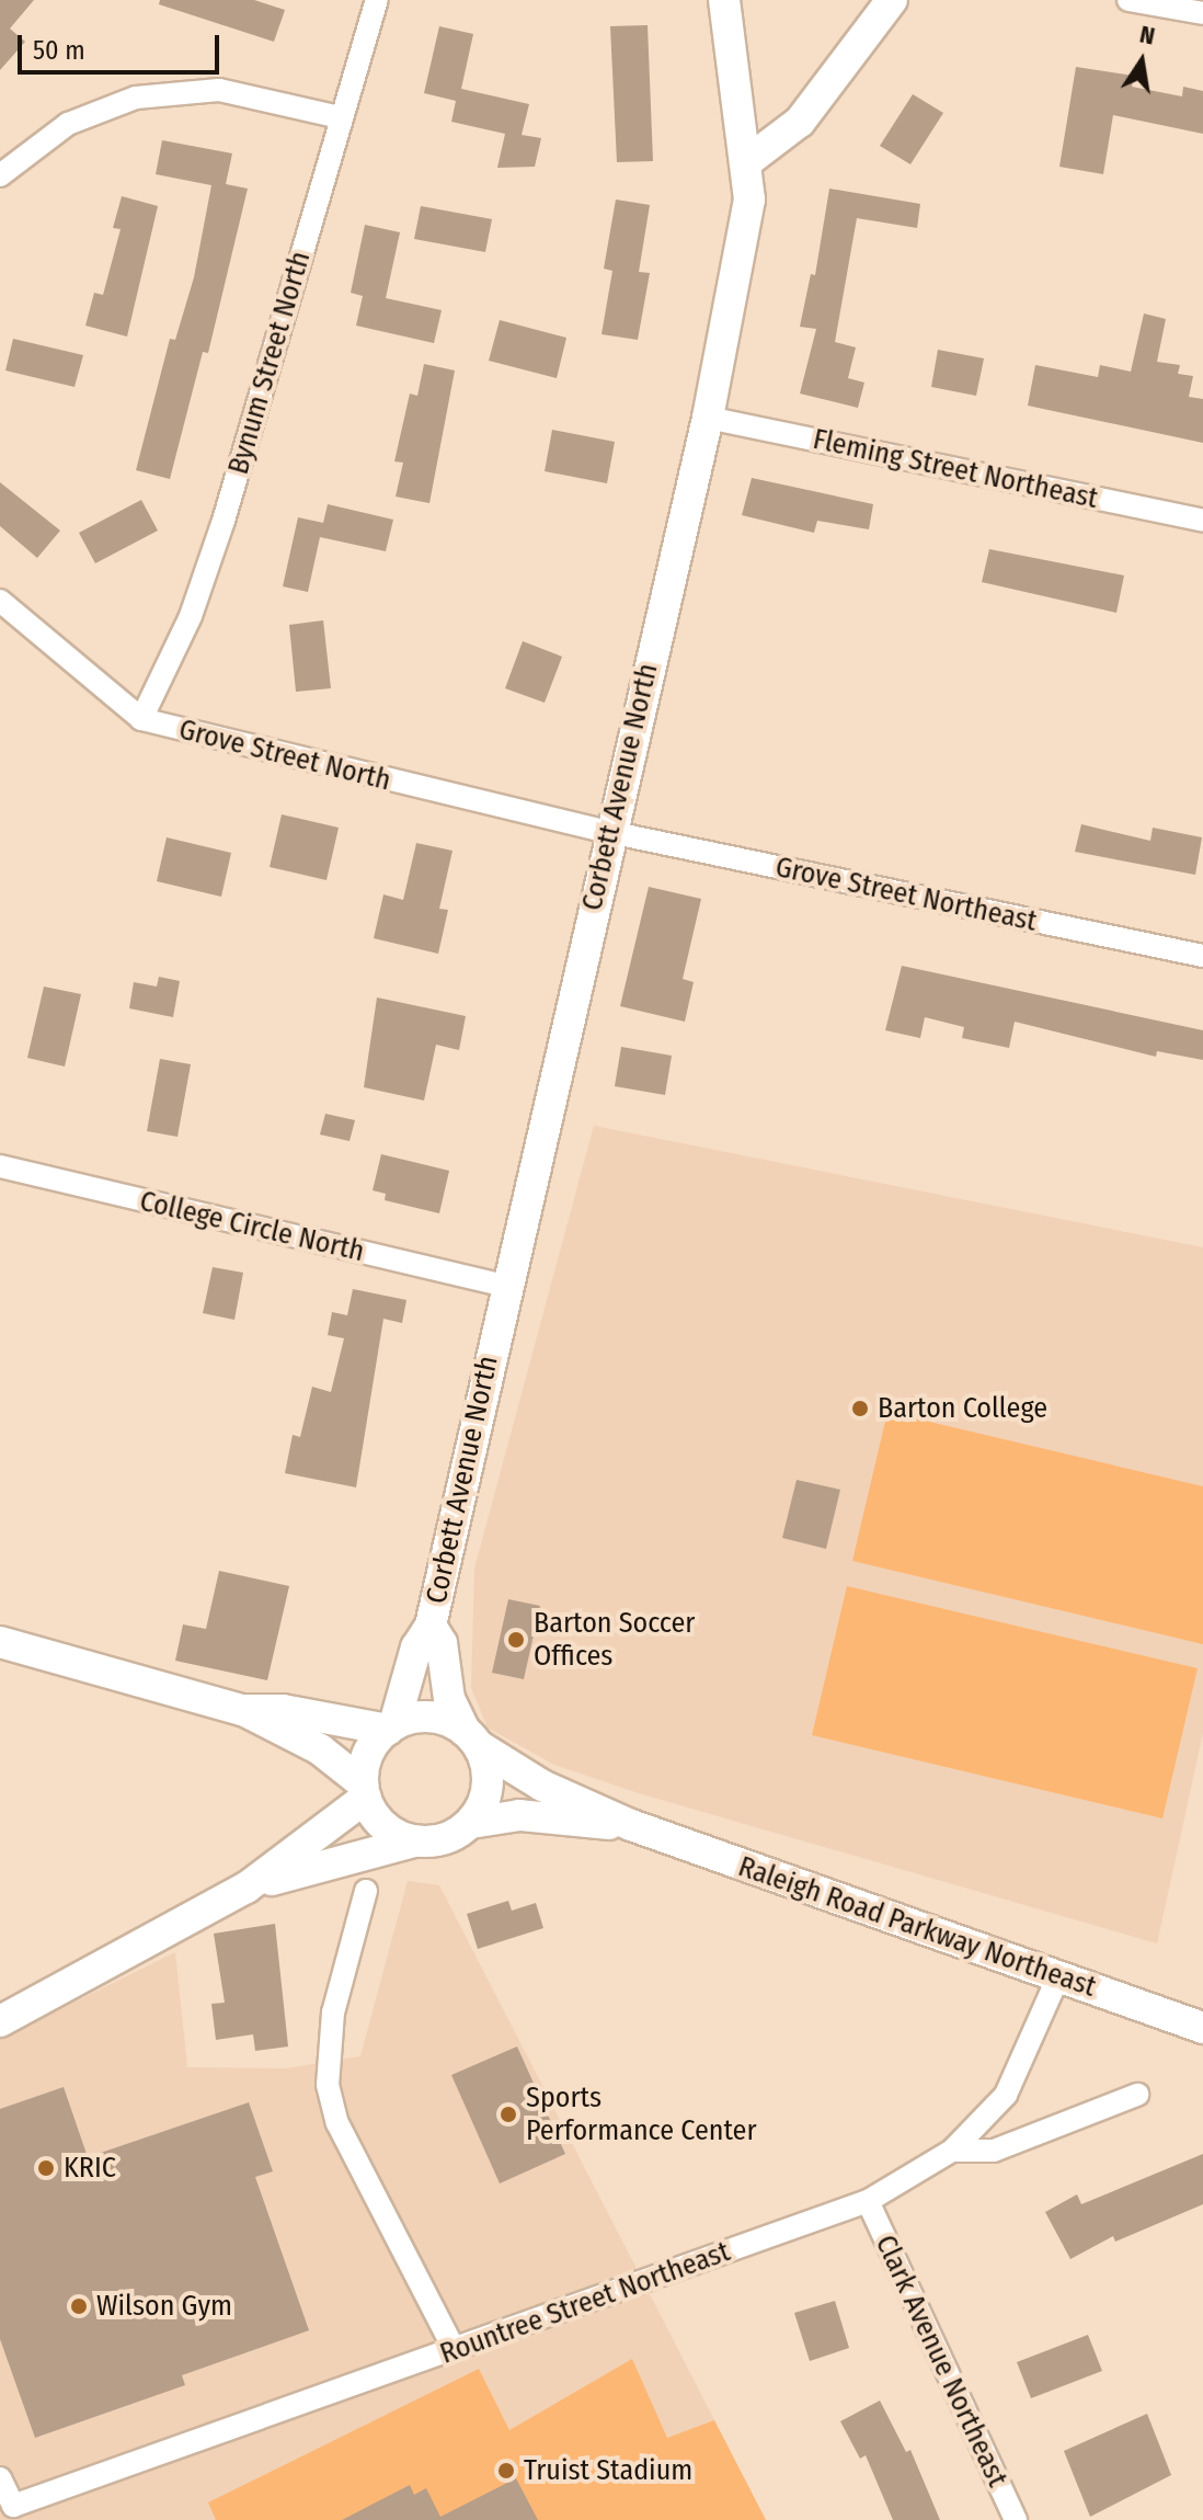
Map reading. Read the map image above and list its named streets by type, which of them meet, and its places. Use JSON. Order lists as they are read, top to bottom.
{
  "streets": {
    "street": [
      "Bynum Street North",
      "Fleming Street Northeast",
      "Grove Street North",
      "Corbett Avenue North",
      "Grove Street Northeast",
      "College Circle North",
      "Raleigh Road Parkway Northeast",
      "Rountree Street Northeast",
      "Clark Avenue Northeast"
    ]
  },
  "crossings": [
    ["Bynum Street North", "Grove Street North"],
    ["Fleming Street Northeast", "Corbett Avenue North"],
    ["Grove Street North", "Corbett Avenue North"],
    ["Grove Street North", "Grove Street Northeast"],
    ["Corbett Avenue North", "Grove Street Northeast"],
    ["Corbett Avenue North", "College Circle North"],
    ["Corbett Avenue North", "Raleigh Road Parkway Northeast"],
    ["Raleigh Road Parkway Northeast", "Rountree Street Northeast"],
    ["Rountree Street Northeast", "Clark Avenue Northeast"]
  ],
  "places": [
    "Barton College",
    "Barton Soccer Offices",
    "Sports Performance Center",
    "KRIC",
    "Wilson Gym",
    "Truist Stadium"
  ],
  "scale_bar": "50 m",
  "north": "top"
}
